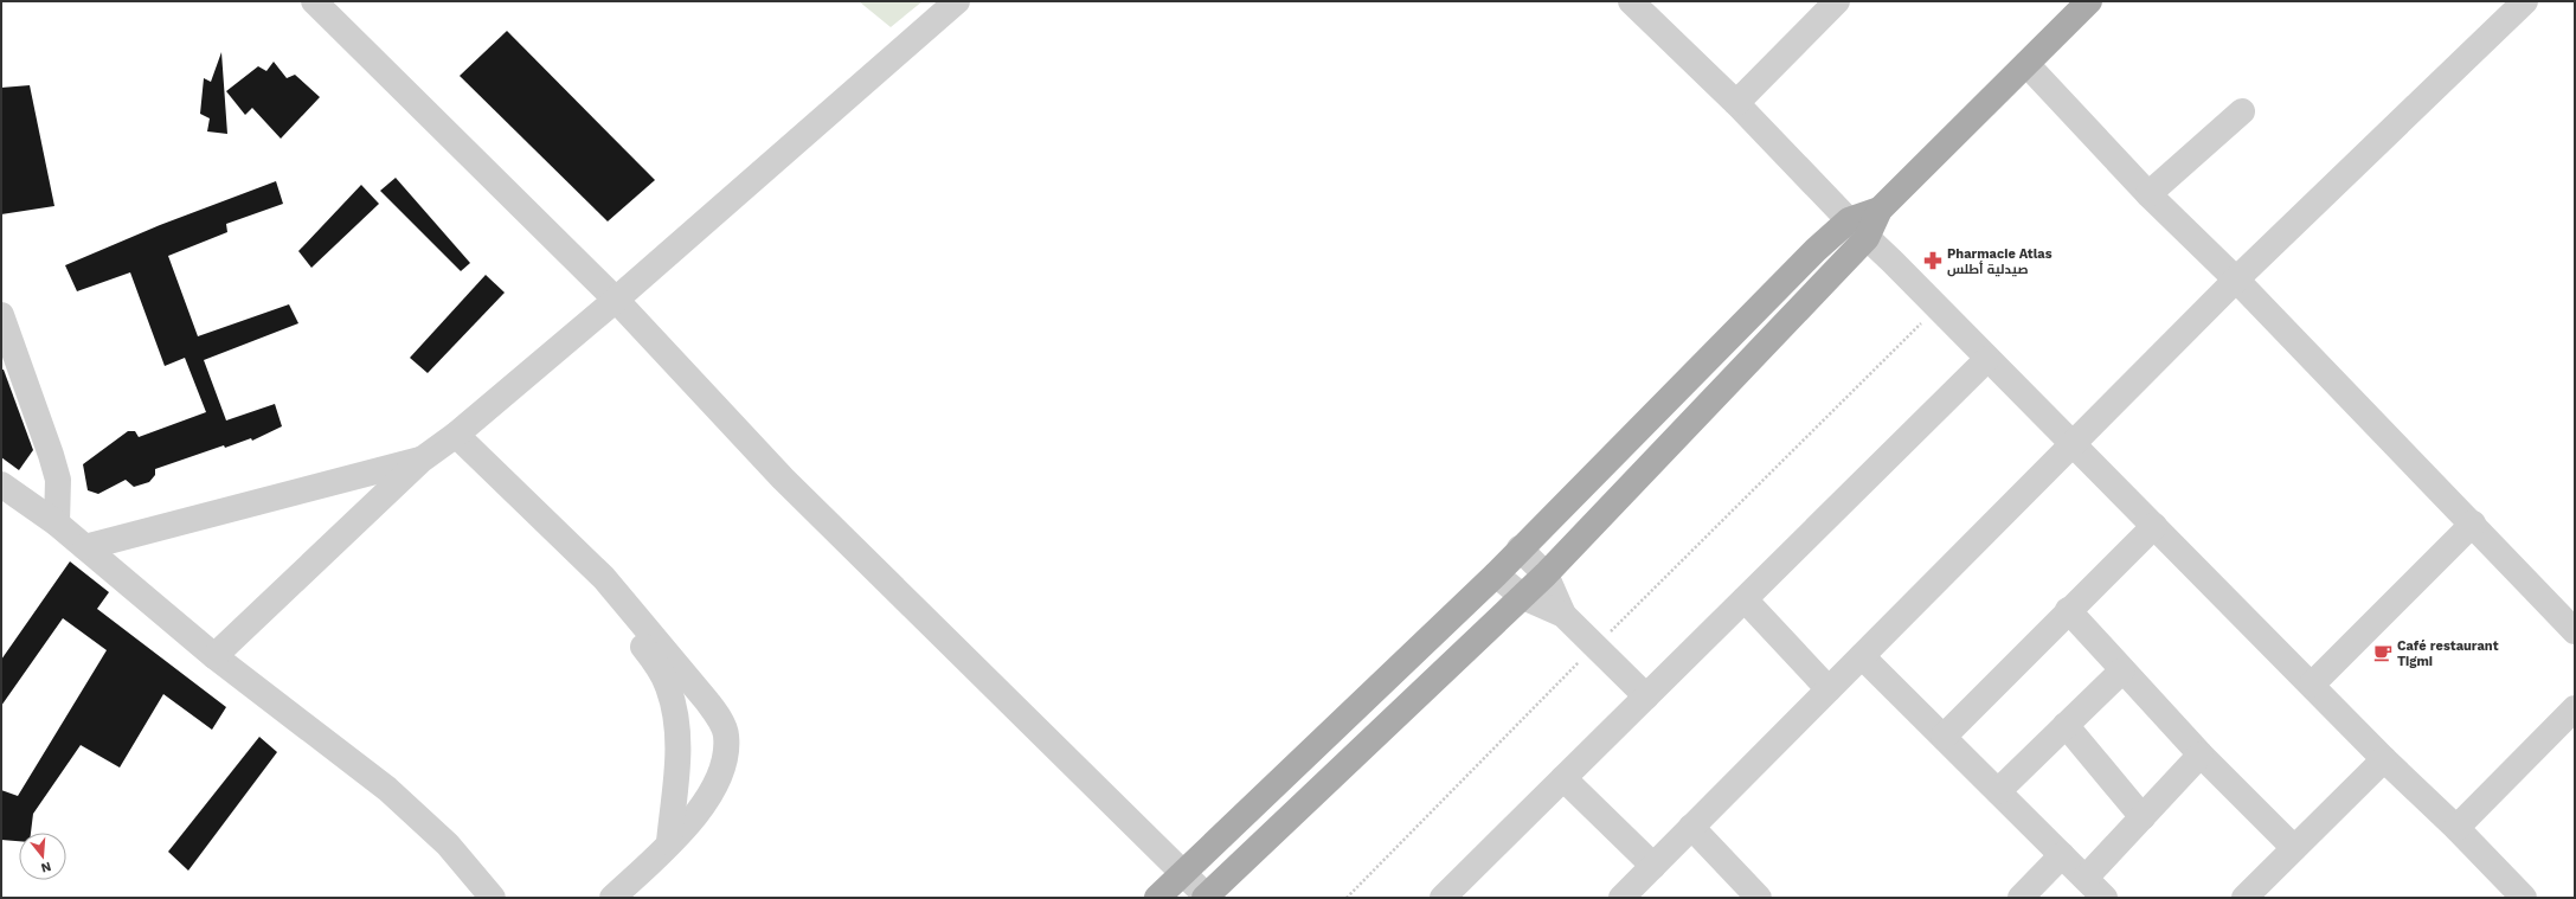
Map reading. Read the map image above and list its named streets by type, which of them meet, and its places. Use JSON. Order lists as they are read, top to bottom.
{
  "places": {
    "pharmacy": ["Pharmacie Atlas صيدلية أطلس"],
    "cafe": ["Café restaurant Tigmi"]
  },
  "north": "bottom"
}
